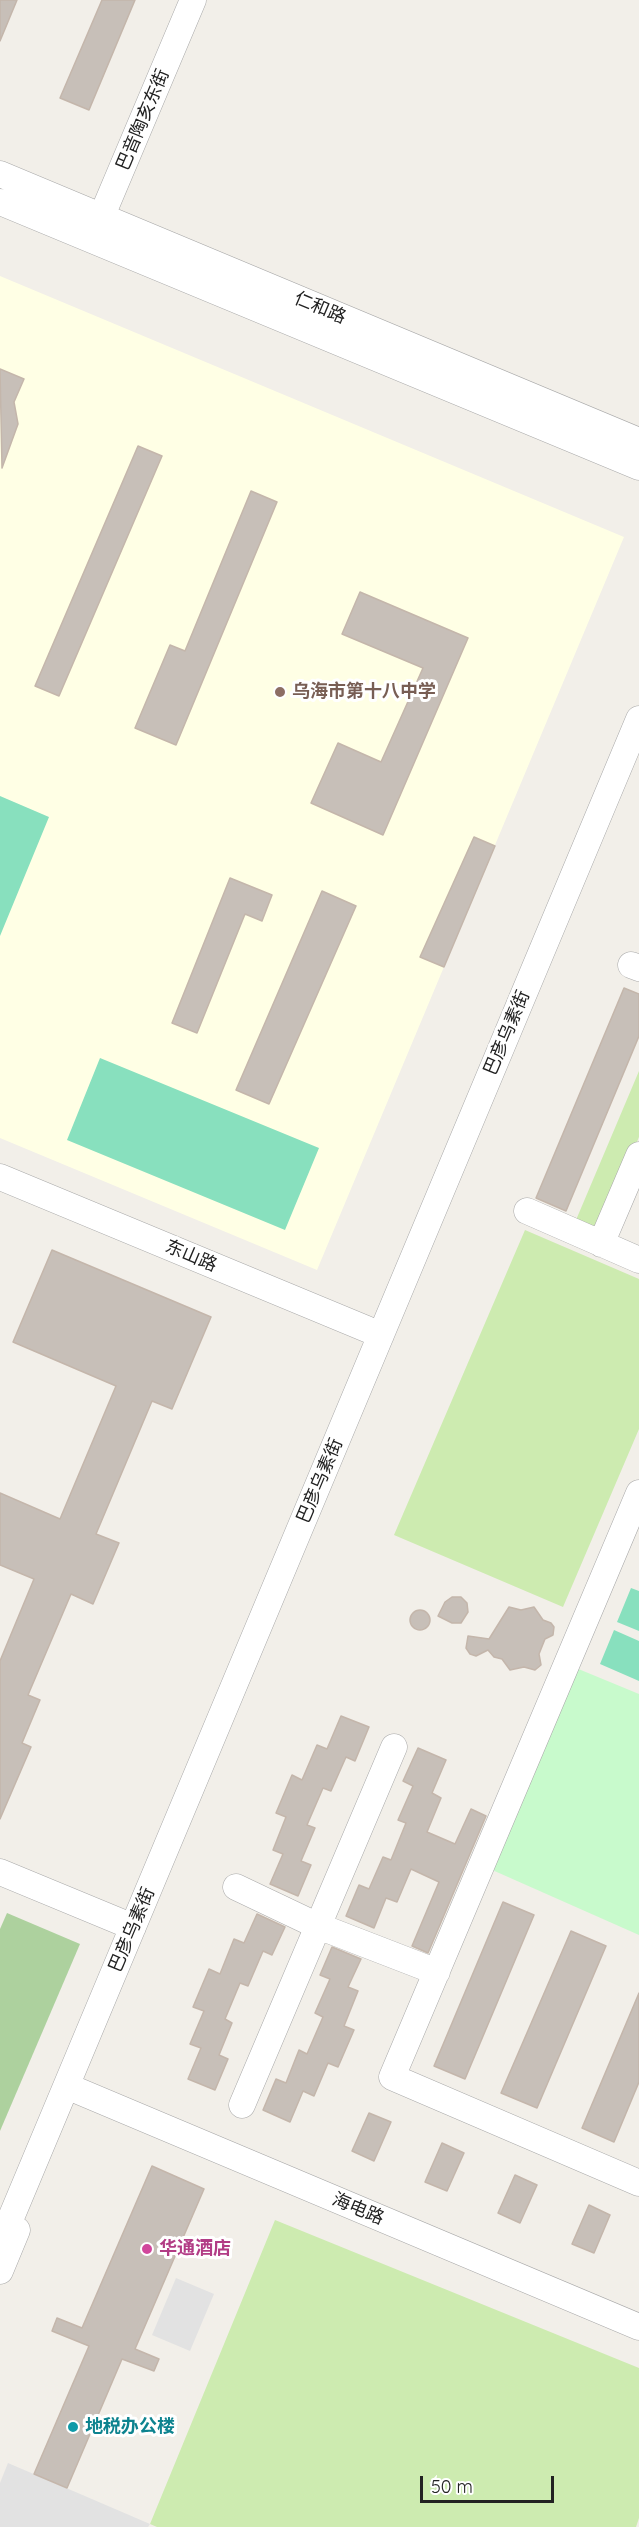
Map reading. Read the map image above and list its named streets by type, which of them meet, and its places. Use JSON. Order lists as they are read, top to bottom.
{
  "streets": {
    "street": [
      "巴音陶亥东街",
      "仁和路",
      "巴彦乌素街",
      "东山路",
      "海电路"
    ]
  },
  "crossings": [
    ["巴音陶亥东街", "仁和路"],
    ["巴彦乌素街", "东山路"],
    ["巴彦乌素街", "海电路"]
  ],
  "places": ["乌海市第十八中学", "华通酒店", "地税办公楼"],
  "scale_bar": "50 m"
}
